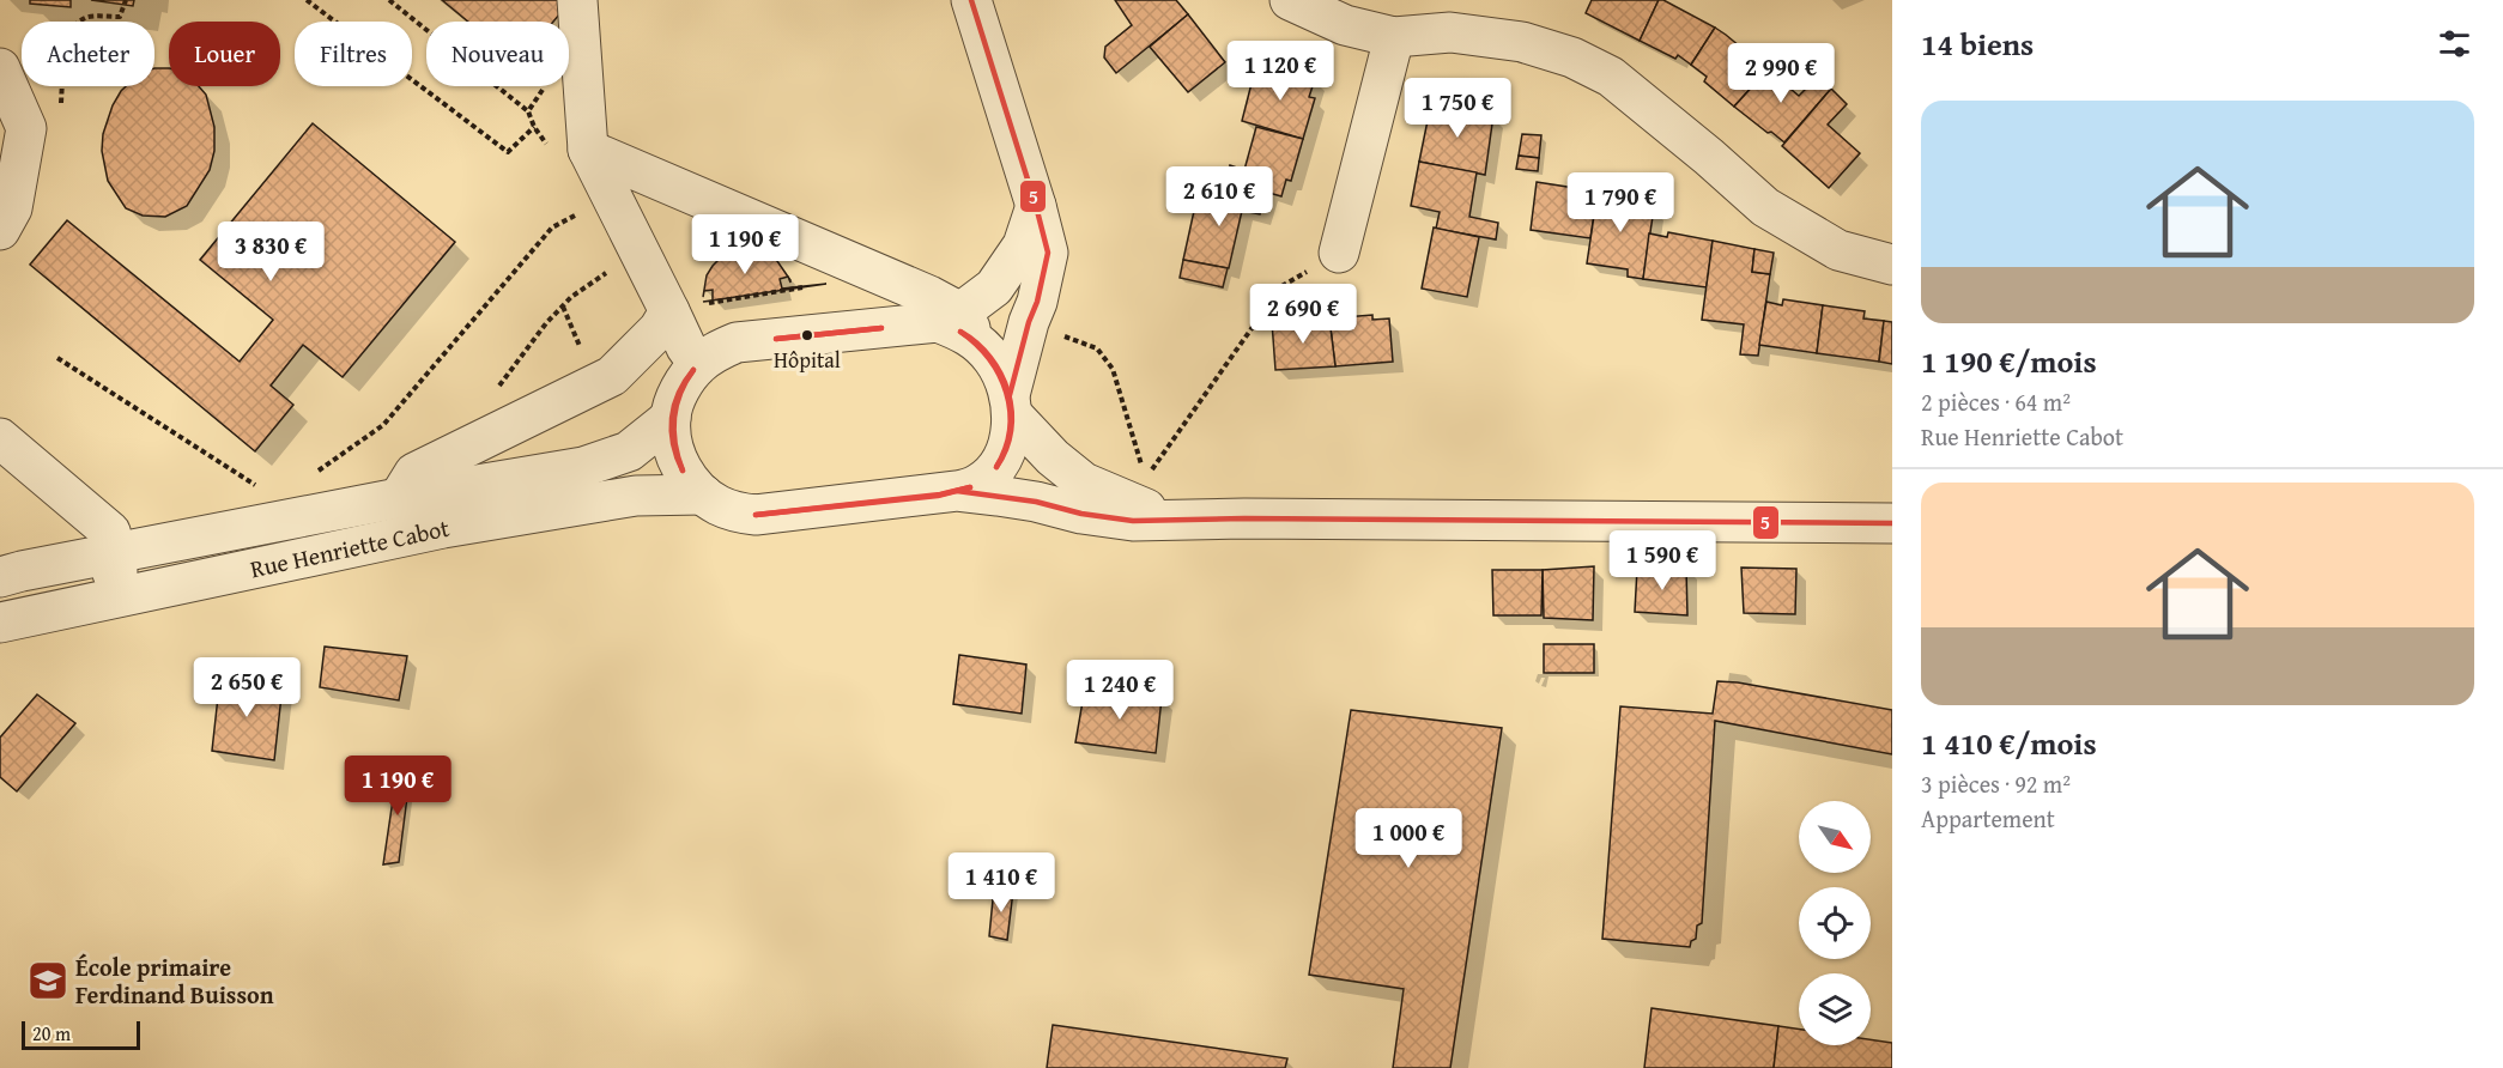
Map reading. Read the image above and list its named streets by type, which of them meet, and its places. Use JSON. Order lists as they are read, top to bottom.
{
  "streets": {
    "street": ["Rue Henriette Cabot"]
  },
  "places": {
    "other": ["Hôpital"],
    "school or university": ["École primaire Ferdinand Buisson"]
  },
  "lines": ["transit line 5"],
  "scale_bar": "20 m",
  "north": "bottom right",
  "page": {
    "heading": "14 biens",
    "chip": [
      "Acheter",
      "Louer",
      "Filtres",
      "Nouveau"
    ],
    "price": [
      "1 120 €",
      "2 990 €",
      "1 750 €",
      "2 610 €",
      "1 790 €",
      "1 190 €",
      "3 830 €",
      "2 690 €",
      "1 590 €",
      "2 650 €",
      "1 240 €",
      "1 190 €",
      "1 000 €",
      "1 410 €"
    ],
    "list": [
      {
        "name": "1 190 €/mois",
        "note": "2 pièces · 64 m² · Rue Henriette Cabot"
      },
      {
        "name": "1 410 €/mois",
        "note": "3 pièces · 92 m² · Appartement"
      }
    ],
    "scale": "20 m"
  }
}
